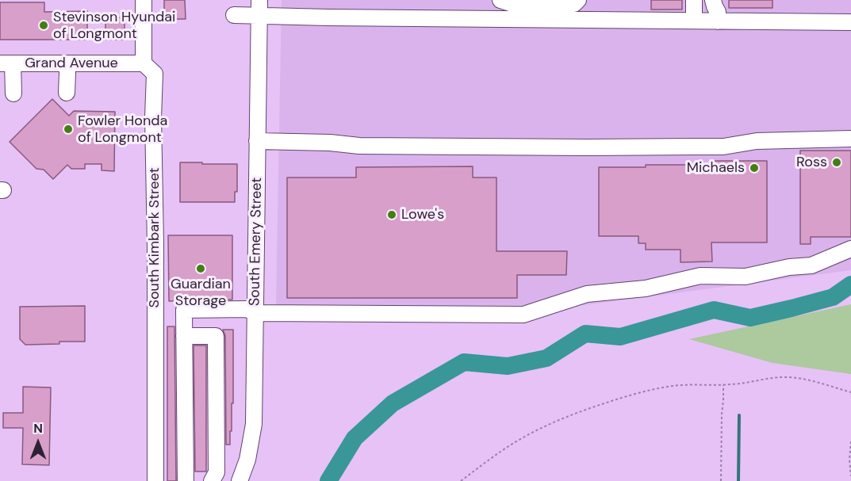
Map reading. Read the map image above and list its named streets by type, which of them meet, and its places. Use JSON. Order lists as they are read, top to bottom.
{
  "streets": {
    "street": ["Grand Avenue", "South Kimbark Street", "South Emery Street"]
  },
  "crossings": [
    ["Grand Avenue", "South Kimbark Street"]
  ],
  "places": [
    "Stevinson Hyundai of Longmont",
    "Fowler Honda of Longmont",
    "Ross",
    "Michaels",
    "Lowe's",
    "Guardian Storage"
  ],
  "north": "top"
}
